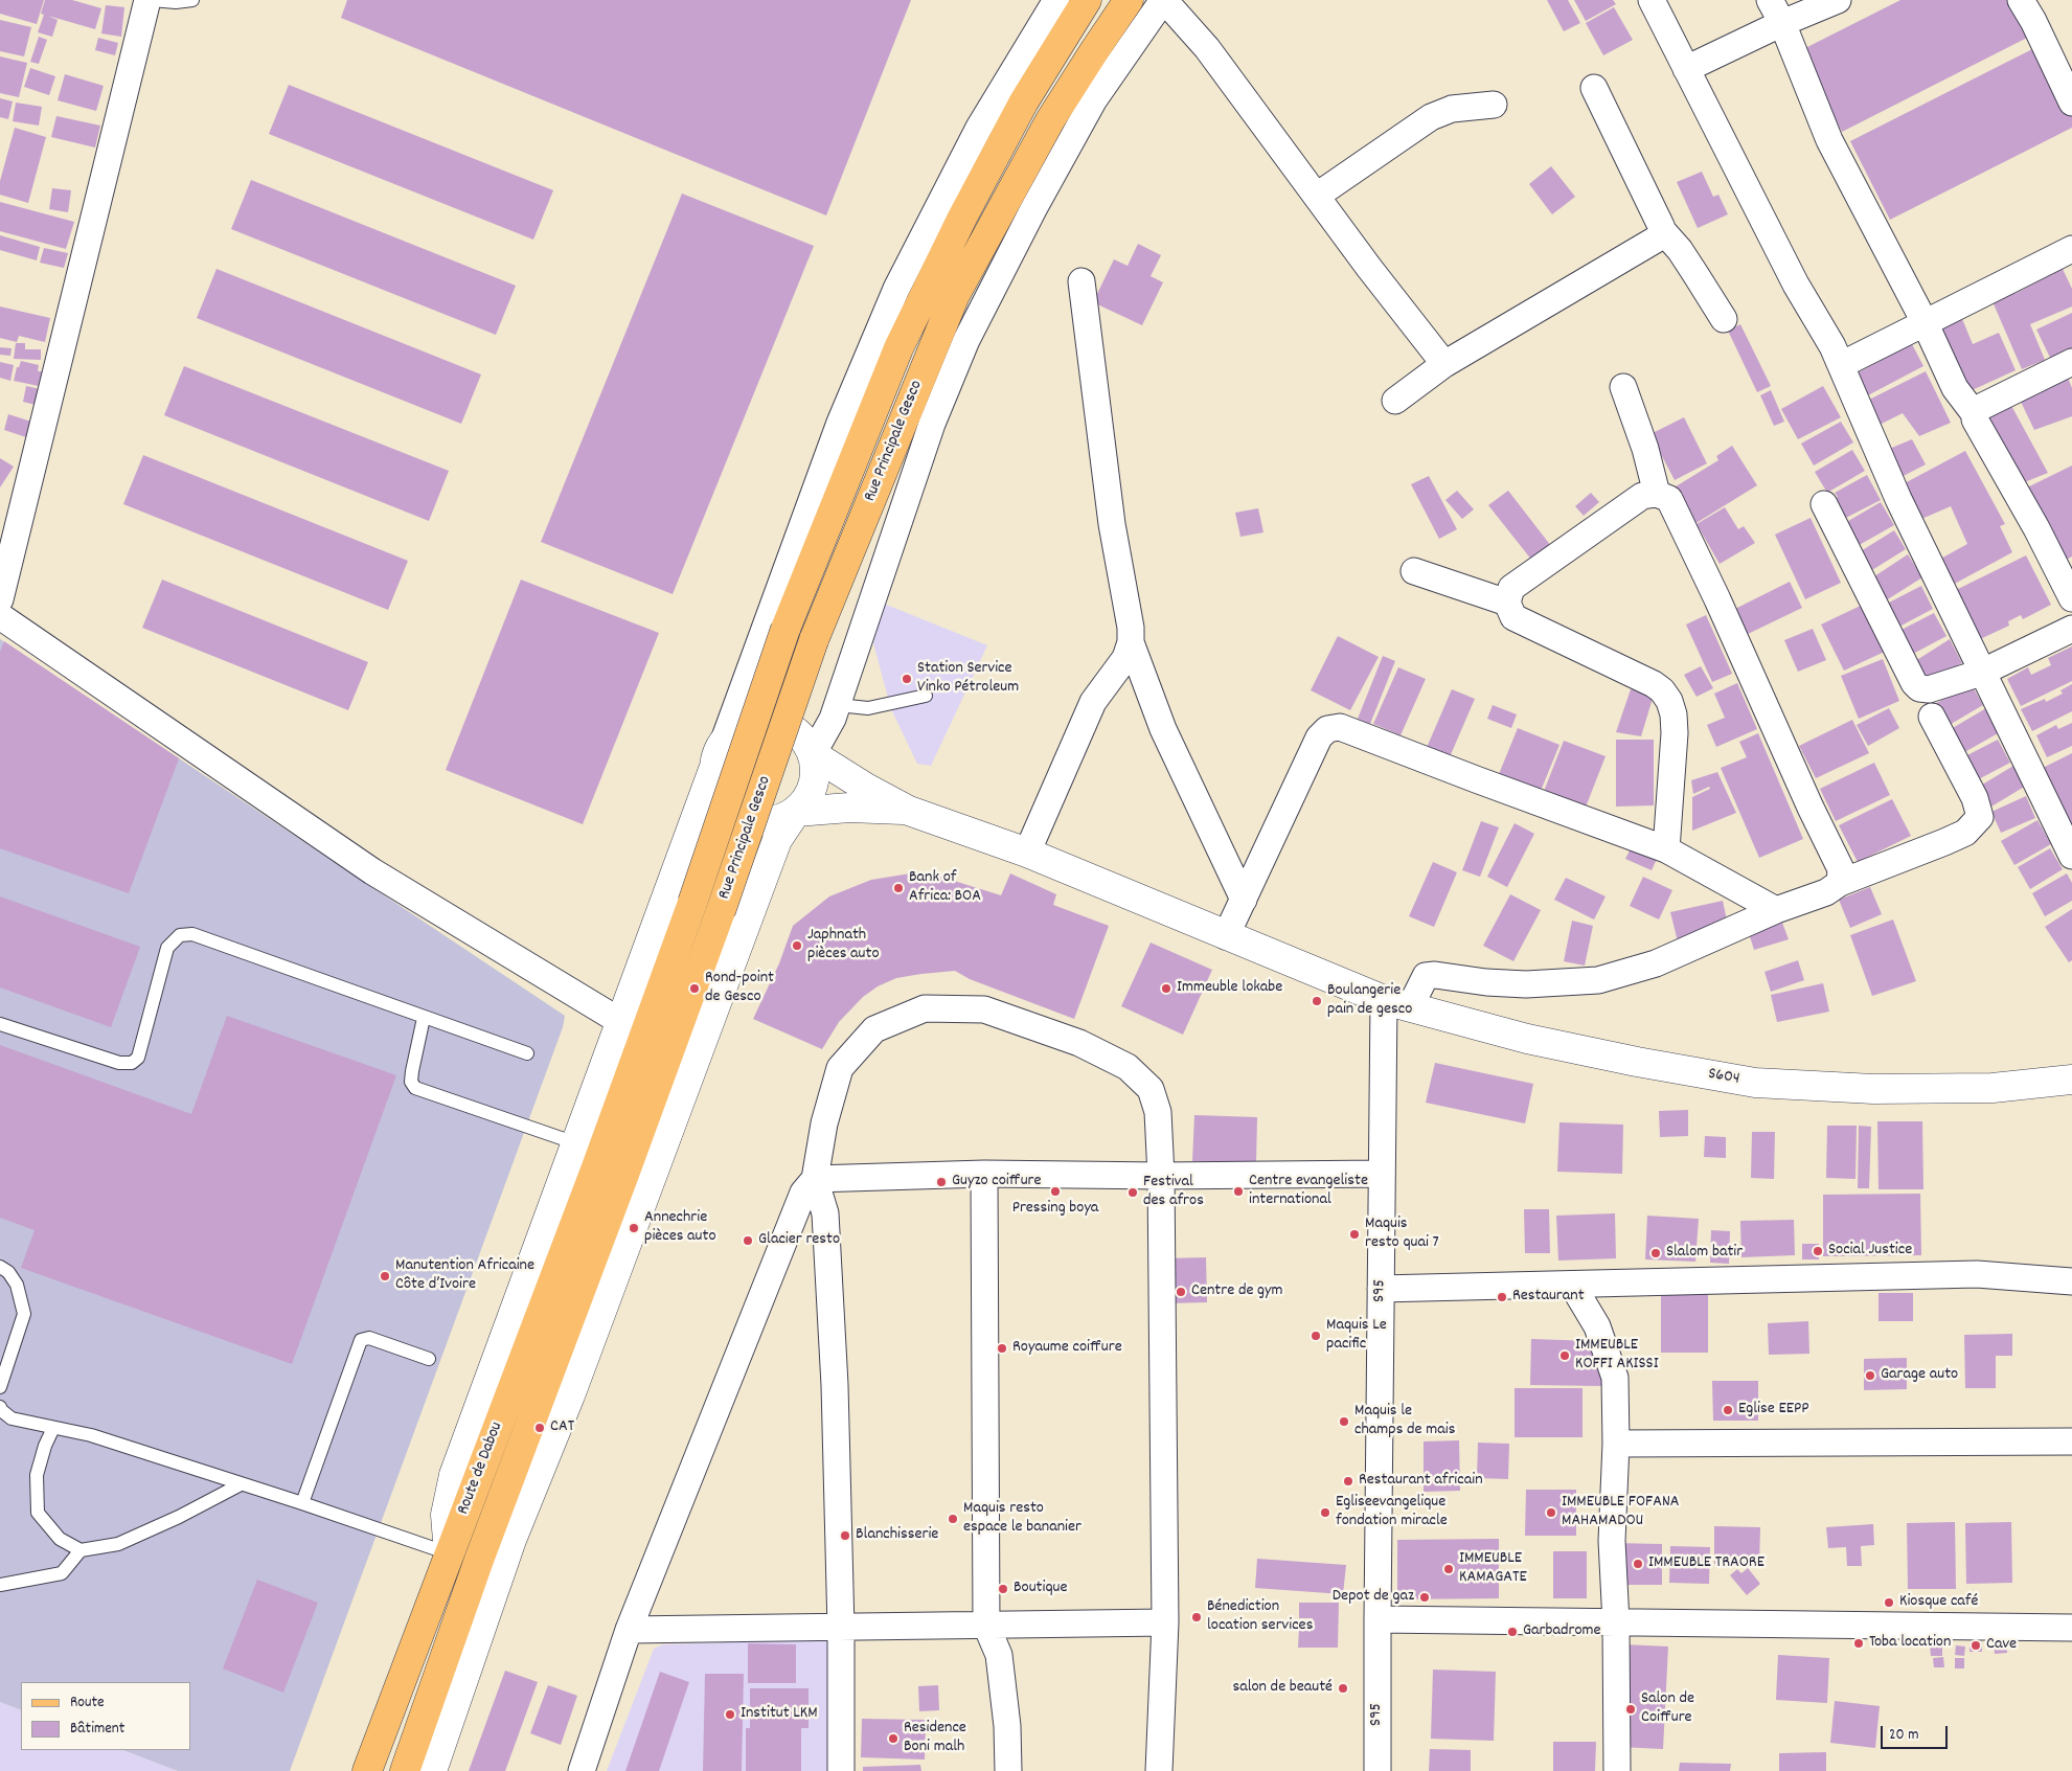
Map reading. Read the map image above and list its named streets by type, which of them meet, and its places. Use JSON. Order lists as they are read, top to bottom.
{
  "streets": {
    "main road": ["Rue Principale Gesco", "Route de Dabou"],
    "street": ["S604", "S95"]
  },
  "crossings": [
    ["Rue Principale Gesco", "Route de Dabou"],
    ["S604", "S95"]
  ],
  "places": [
    "Station Service Vinko Pétroleum",
    "Bank of Africa: BOA",
    "Japhnath pièces auto",
    "Rond-point de Gesco",
    "Immeuble lokabe",
    "Boulangerie pain de gesco",
    "Guyzo coiffure",
    "Pressing boya",
    "Centre evangeliste international",
    "Festival des afros",
    "Annechrie pièces auto",
    "Maquis resto quai 7",
    "Glacier resto",
    "Social Justice",
    "Slalom batir",
    "Manutention Africaine Côte d’Ivoire",
    "Centre de gym",
    "Restaurant",
    "Maquis Le pacific",
    "Royaume coiffure",
    "IMMEUBLE KOFFI AKISSI",
    "Garage auto",
    "Eglise EEPP",
    "Maquis le champs de mais",
    "CAT",
    "Restaurant africain",
    "Egliseevangelique fondation miracle",
    "IMMEUBLE FOFANA MAHAMADOU",
    "Maquis resto espace le bananier",
    "Blanchisserie",
    "IMMEUBLE TRAORE",
    "IMMEUBLE KAMAGATE",
    "Boutique",
    "Depot de gaz",
    "Kiosque café",
    "Bénediction location services",
    "Garbadrome",
    "Toba location",
    "Cave",
    "salon de beauté",
    "Salon de Coiffure",
    "Institut LKM",
    "Residence Boni malh"
  ],
  "legend": ["Route", "Bâtiment"],
  "scale_bar": "20 m"
}
